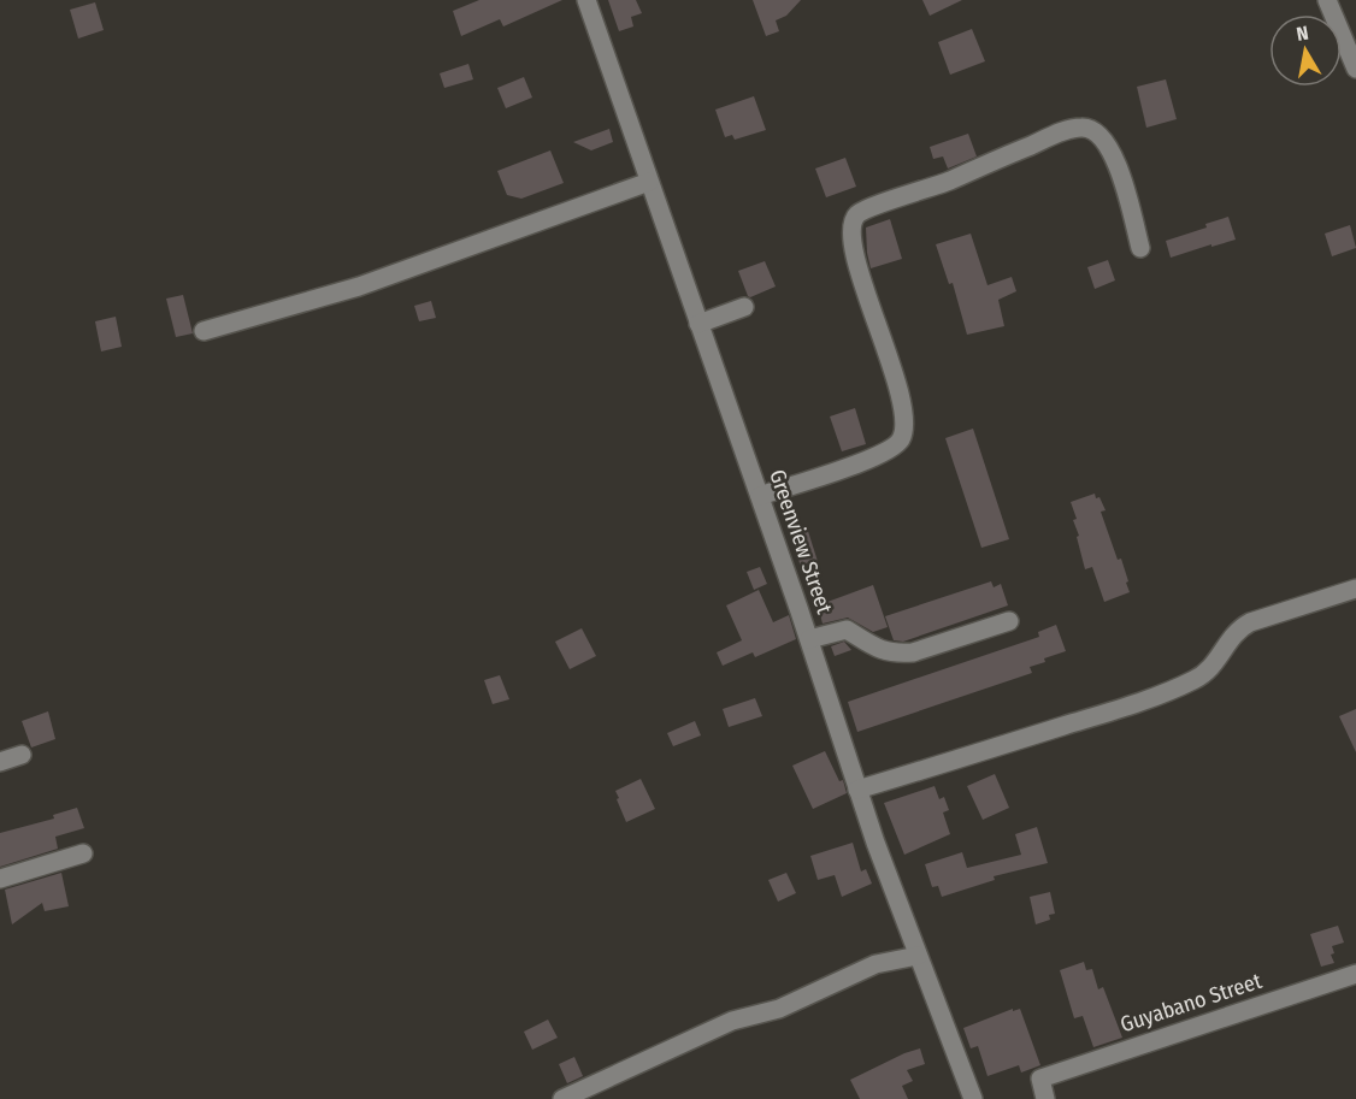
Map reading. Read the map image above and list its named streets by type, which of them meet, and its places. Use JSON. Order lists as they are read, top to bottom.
{
  "streets": {
    "street": ["Greenview Street", "Guyabano Street"]
  },
  "north": "top"
}
